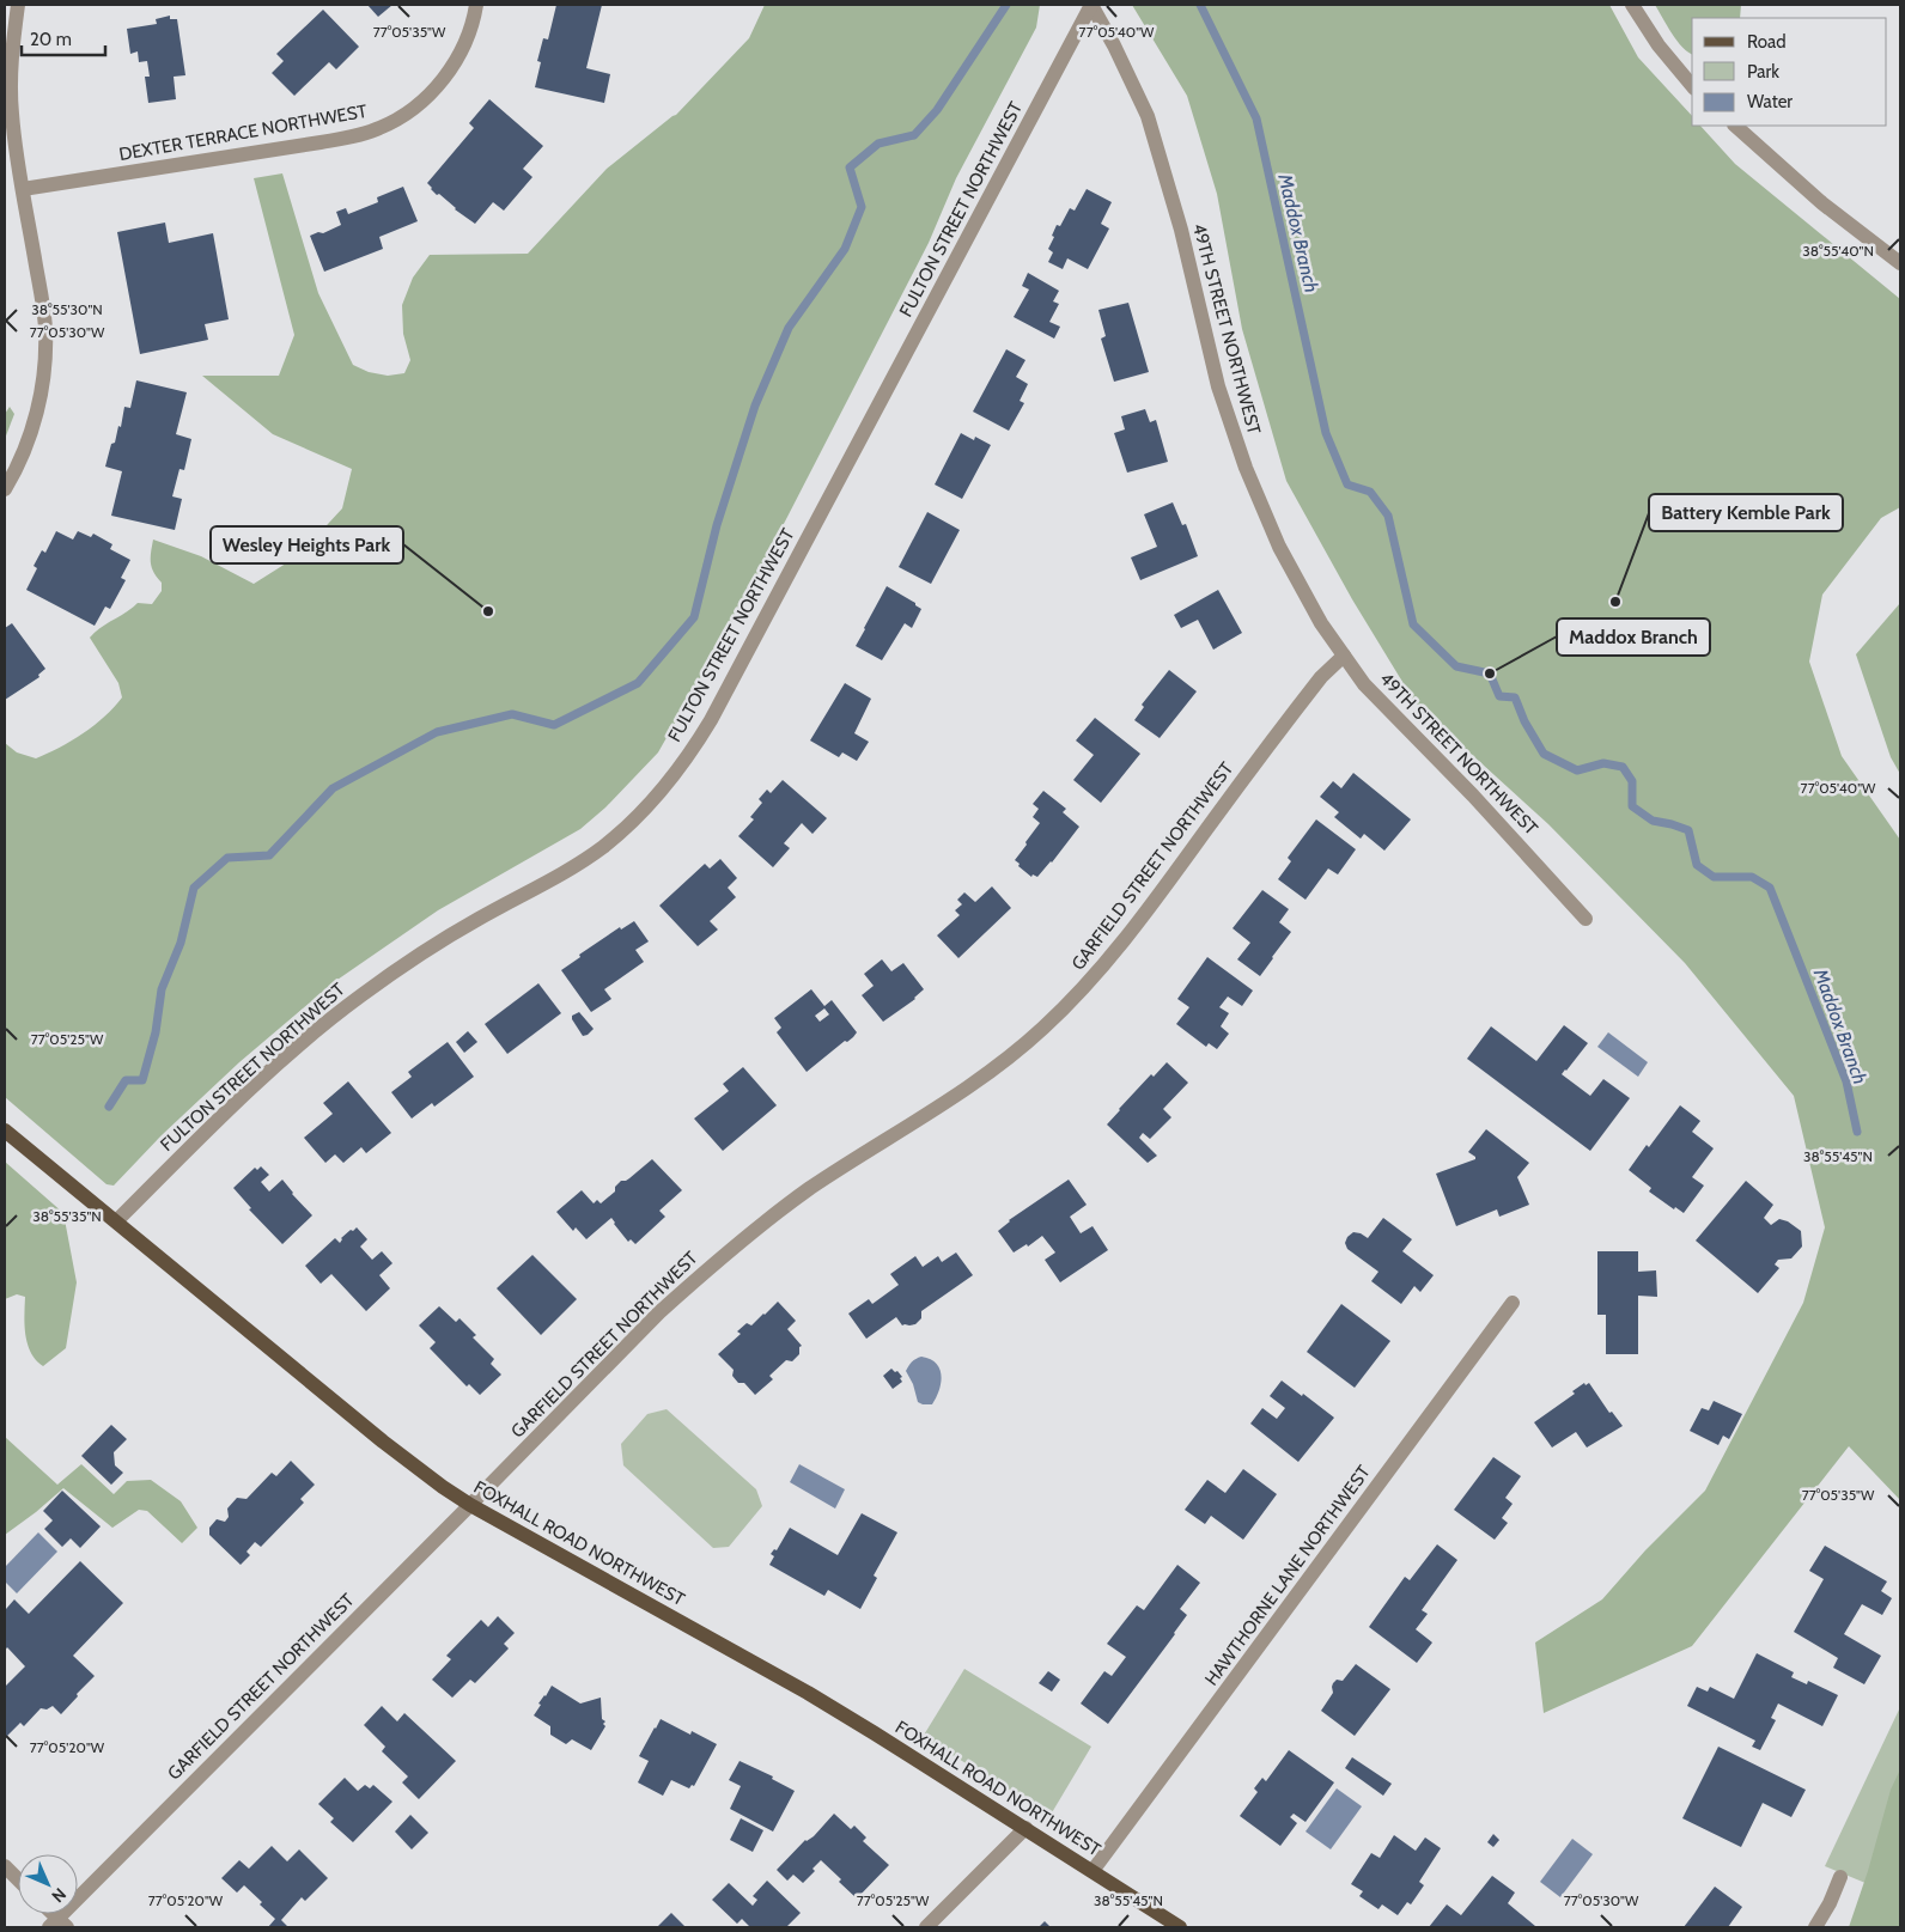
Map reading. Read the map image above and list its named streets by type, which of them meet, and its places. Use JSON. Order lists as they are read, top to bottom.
{
  "streets": {
    "main road": ["FOXHALL ROAD NORTHWEST"],
    "street": [
      "DEXTER TERRACE NORTHWEST",
      "FULTON STREET NORTHWEST",
      "49TH STREET NORTHWEST",
      "GARFIELD STREET NORTHWEST",
      "HAWTHORNE LANE NORTHWEST"
    ]
  },
  "crossings": [
    ["FULTON STREET NORTHWEST", "49TH STREET NORTHWEST"],
    ["FULTON STREET NORTHWEST", "FOXHALL ROAD NORTHWEST"],
    ["49TH STREET NORTHWEST", "GARFIELD STREET NORTHWEST"],
    ["GARFIELD STREET NORTHWEST", "FOXHALL ROAD NORTHWEST"],
    ["FOXHALL ROAD NORTHWEST", "HAWTHORNE LANE NORTHWEST"]
  ],
  "water": ["Maddox Branch"],
  "places": ["Battery Kemble Park", "Wesley Heights Park", "Maddox Branch"],
  "legend": ["Road", "Park", "Water"],
  "scale_bar": "20 m",
  "north": "bottom right",
  "coordinates": [
    "77°05'35\"W",
    "77°05'40\"W",
    "38°55'40\"N",
    "38°55'30\"N",
    "77°05'30\"W",
    "77°05'25\"W",
    "38°55'45\"N",
    "38°55'35\"N",
    "77°05'20\"W"
  ]
}
